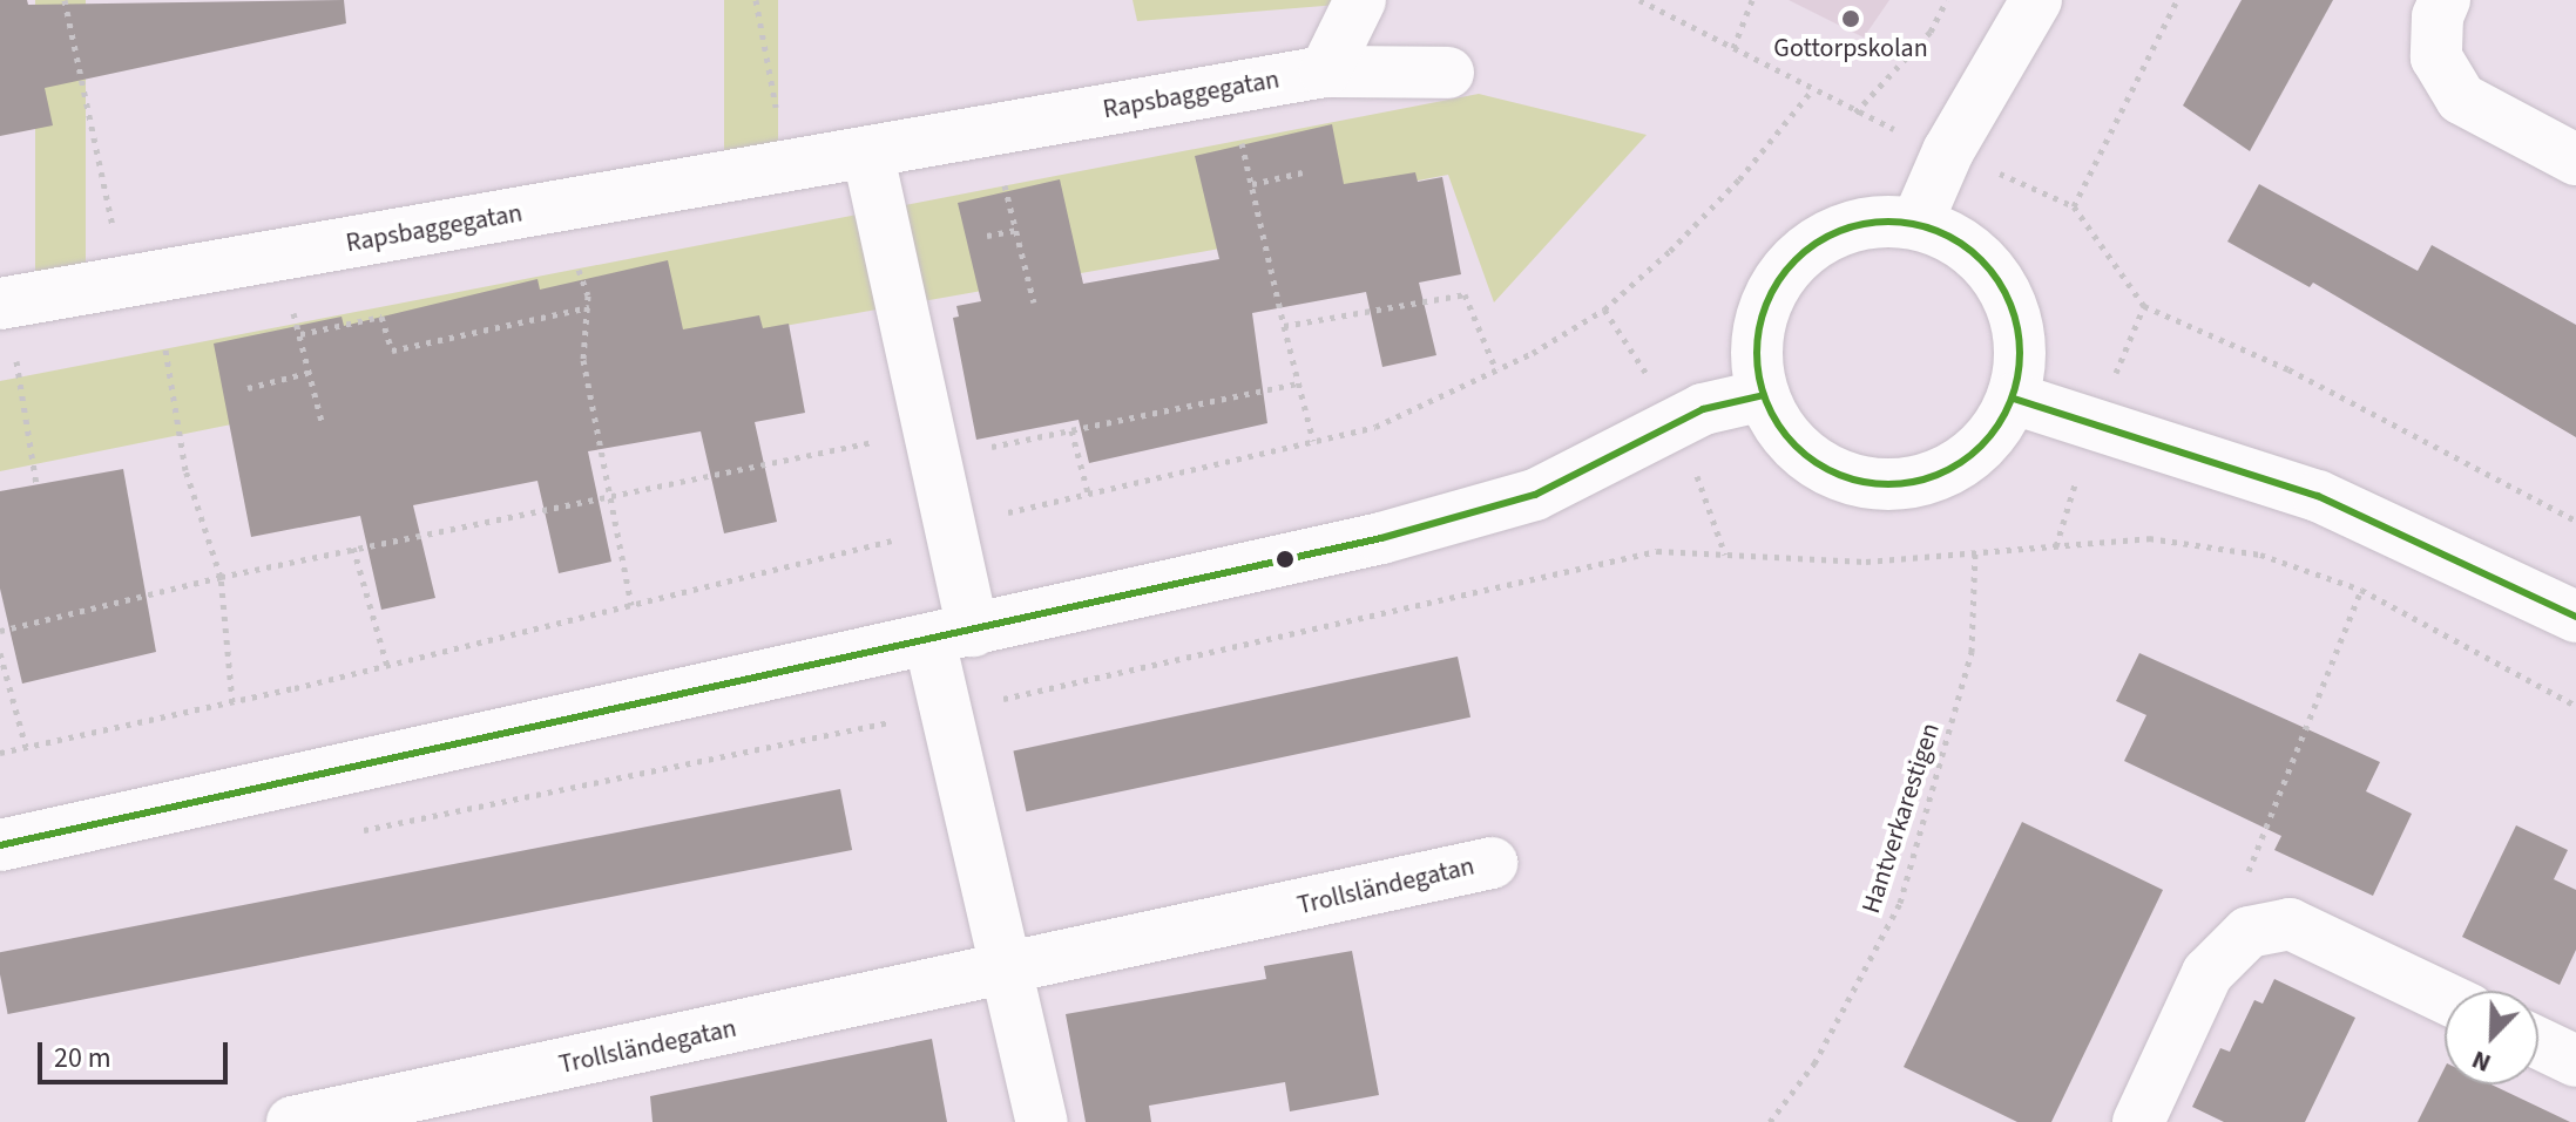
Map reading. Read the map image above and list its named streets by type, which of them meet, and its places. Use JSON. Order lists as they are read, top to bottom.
{
  "streets": {
    "street": ["Rapsbaggegatan", "Trollsländegatan"],
    "path": ["Hantverkarestigen"]
  },
  "places": ["Gottorpskolan"],
  "scale_bar": "20 m",
  "north": "bottom left"
}
